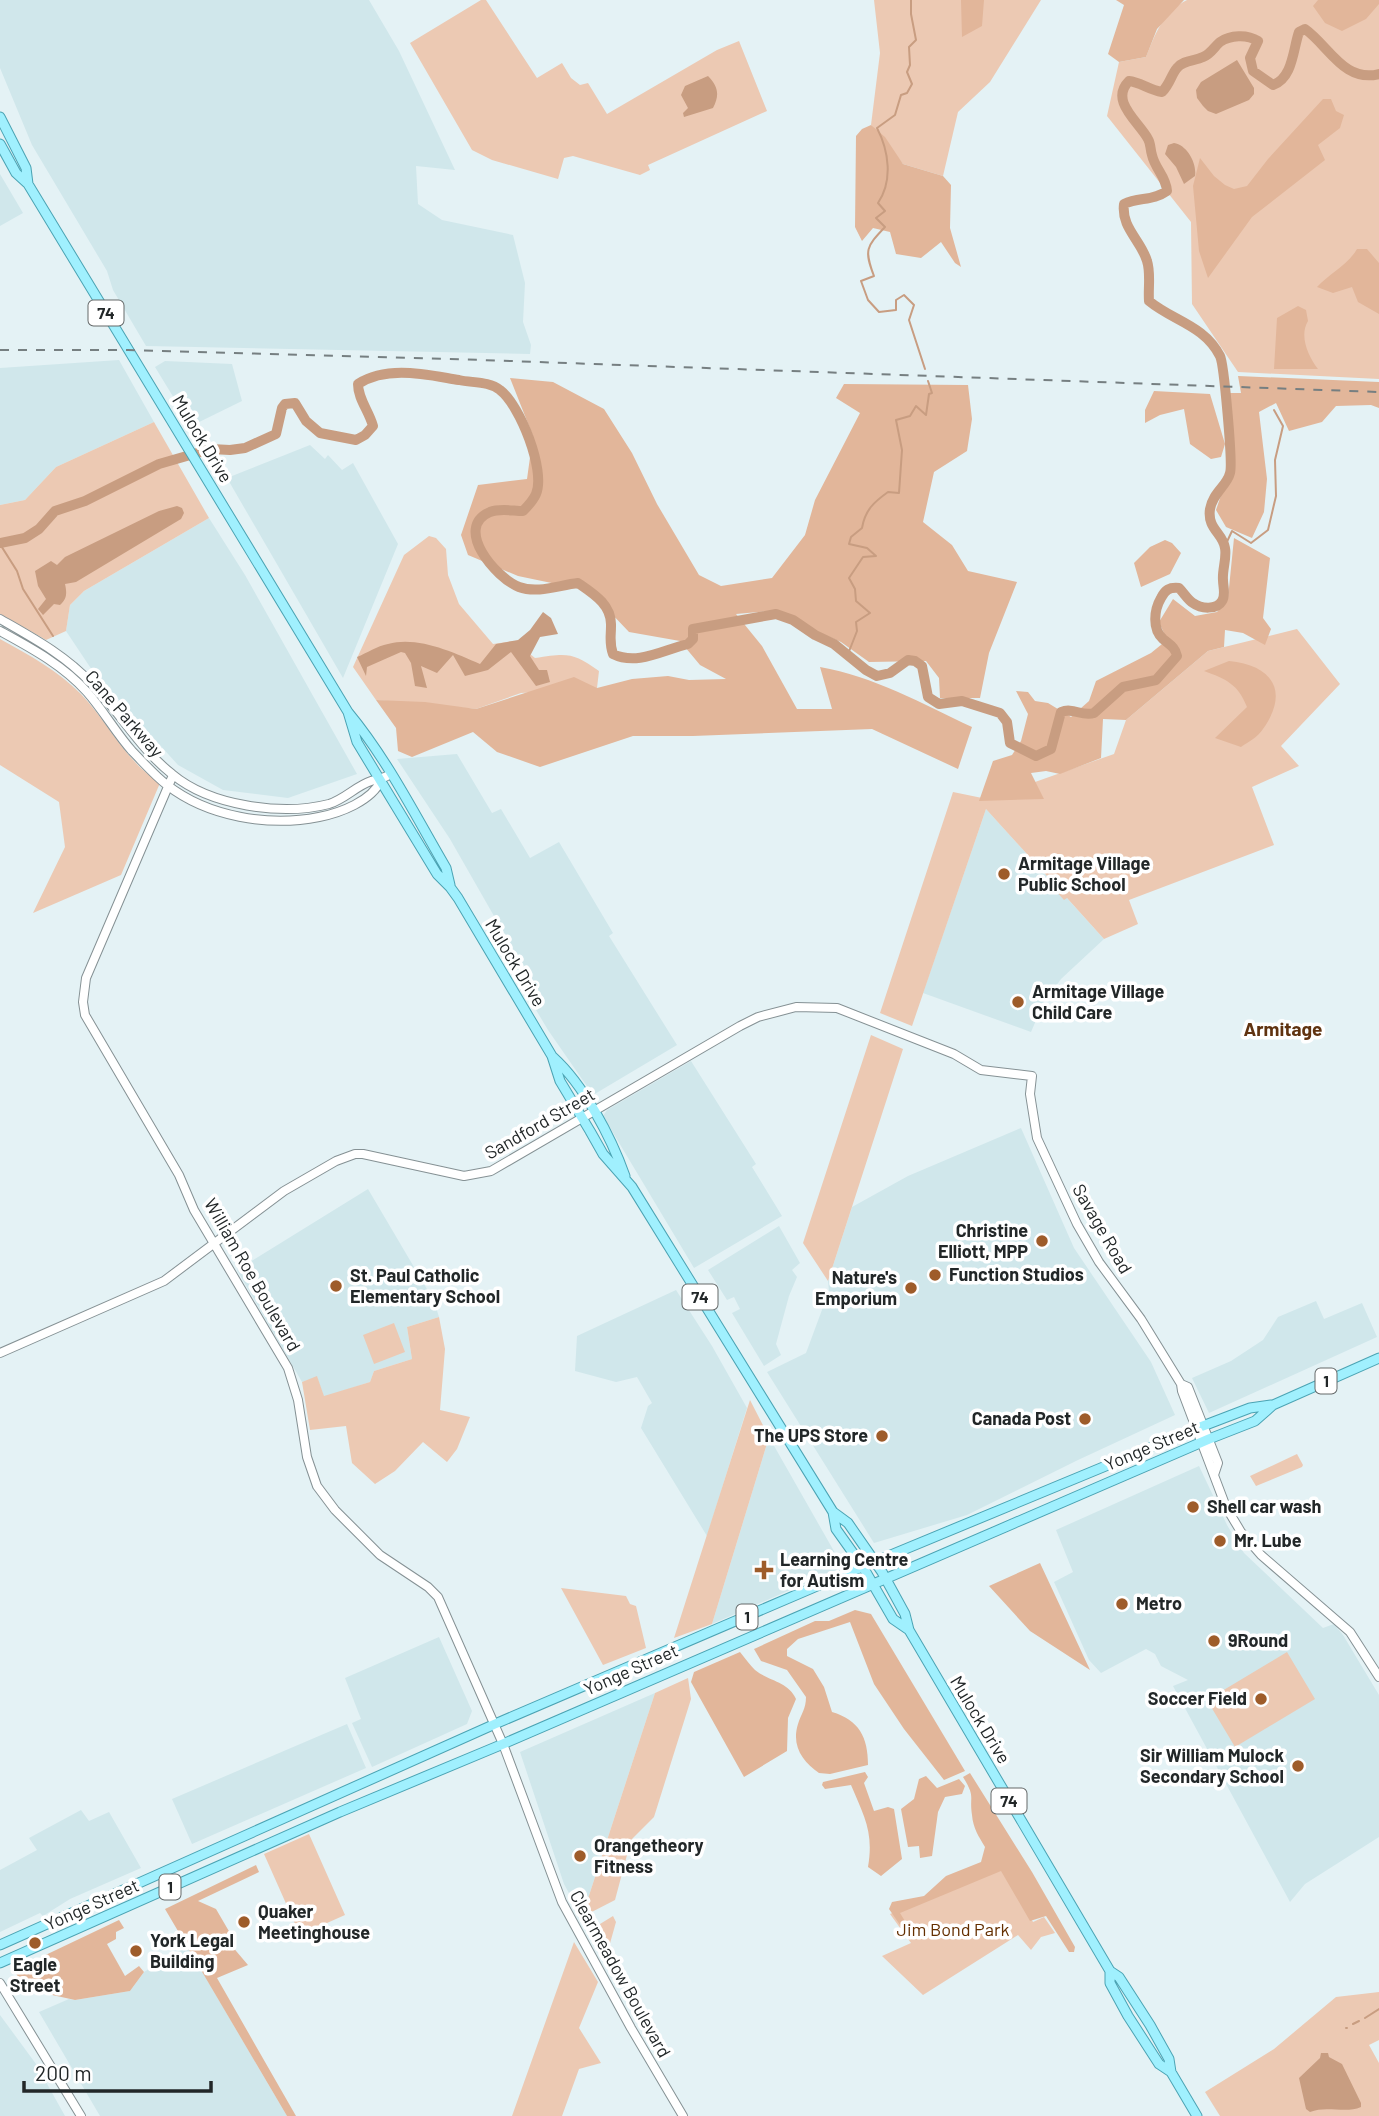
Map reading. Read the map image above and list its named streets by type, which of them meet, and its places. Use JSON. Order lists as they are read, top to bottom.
{
  "streets": {
    "main road": [
      "74",
      "Mulock Drive",
      "1",
      "Yonge Street"
    ],
    "street": [
      "Cane Parkway",
      "Sandford Street",
      "Savage Road",
      "William Roe Boulevard",
      "Clearmeadow Boulevard"
    ]
  },
  "crossings": [
    ["Mulock Drive", "Cane Parkway"],
    ["Mulock Drive", "Sandford Street"],
    ["Mulock Drive", "Yonge Street"],
    ["Cane Parkway", "William Roe Boulevard"],
    ["Sandford Street", "Savage Road"],
    ["Sandford Street", "William Roe Boulevard"],
    ["Savage Road", "Yonge Street"],
    ["William Roe Boulevard", "Yonge Street"],
    ["William Roe Boulevard", "Clearmeadow Boulevard"],
    ["Yonge Street", "Clearmeadow Boulevard"]
  ],
  "districts": ["Armitage"],
  "parks": ["Jim Bond Park"],
  "places": {
    "other": [
      "Armitage Village Public School",
      "Armitage Village Child Care",
      "Christine Elliott, MPP",
      "Function Studios",
      "St. Paul Catholic Elementary School",
      "Nature's Emporium",
      "Canada Post",
      "The UPS Store",
      "Shell car wash",
      "Mr. Lube",
      "Metro",
      "9Round",
      "Soccer Field",
      "Sir William Mulock Secondary School",
      "Orangetheory Fitness",
      "Quaker Meetinghouse",
      "Eagle Street",
      "York Legal Building"
    ],
    "health": ["Learning Centre for Autism"]
  },
  "scale_bar": "200 m"
}
